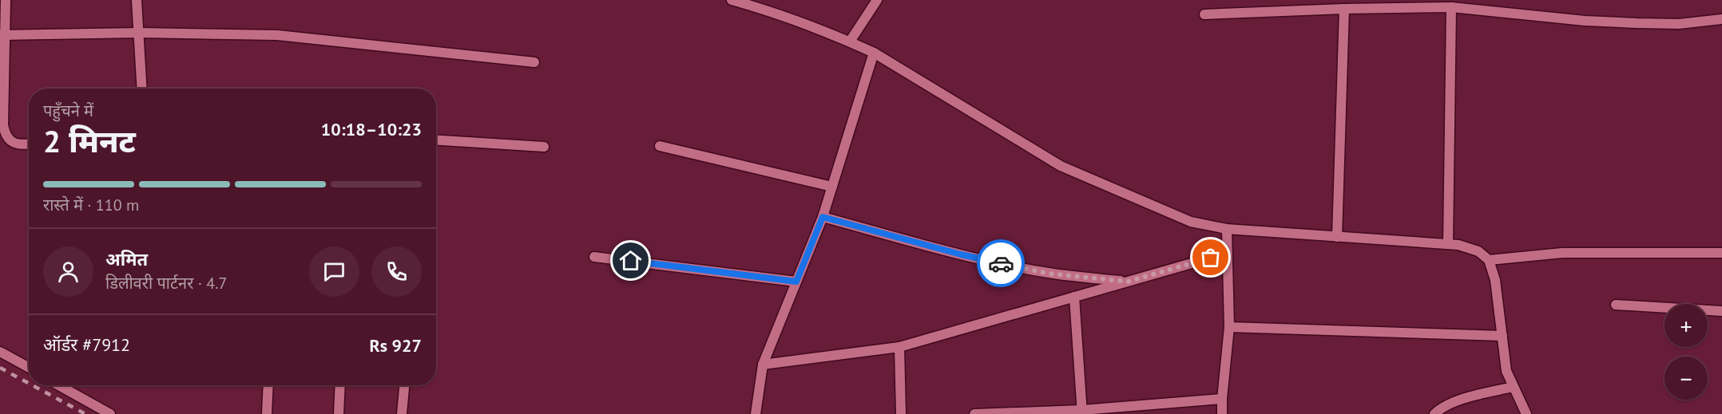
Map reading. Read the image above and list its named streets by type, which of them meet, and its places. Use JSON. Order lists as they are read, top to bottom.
{
  "page": {
    "heading": ["2 मिनट", "पहुँचने में", "10:18–10:23"],
    "panel": [
      "अमित",
      "डिलीवरी पार्टनर · 4.7",
      "ऑर्डर #7912",
      "Rs 927"
    ],
    "bar": "रास्ते में · 110 m",
    "map_buttons": ["+", "−"]
  }
}
